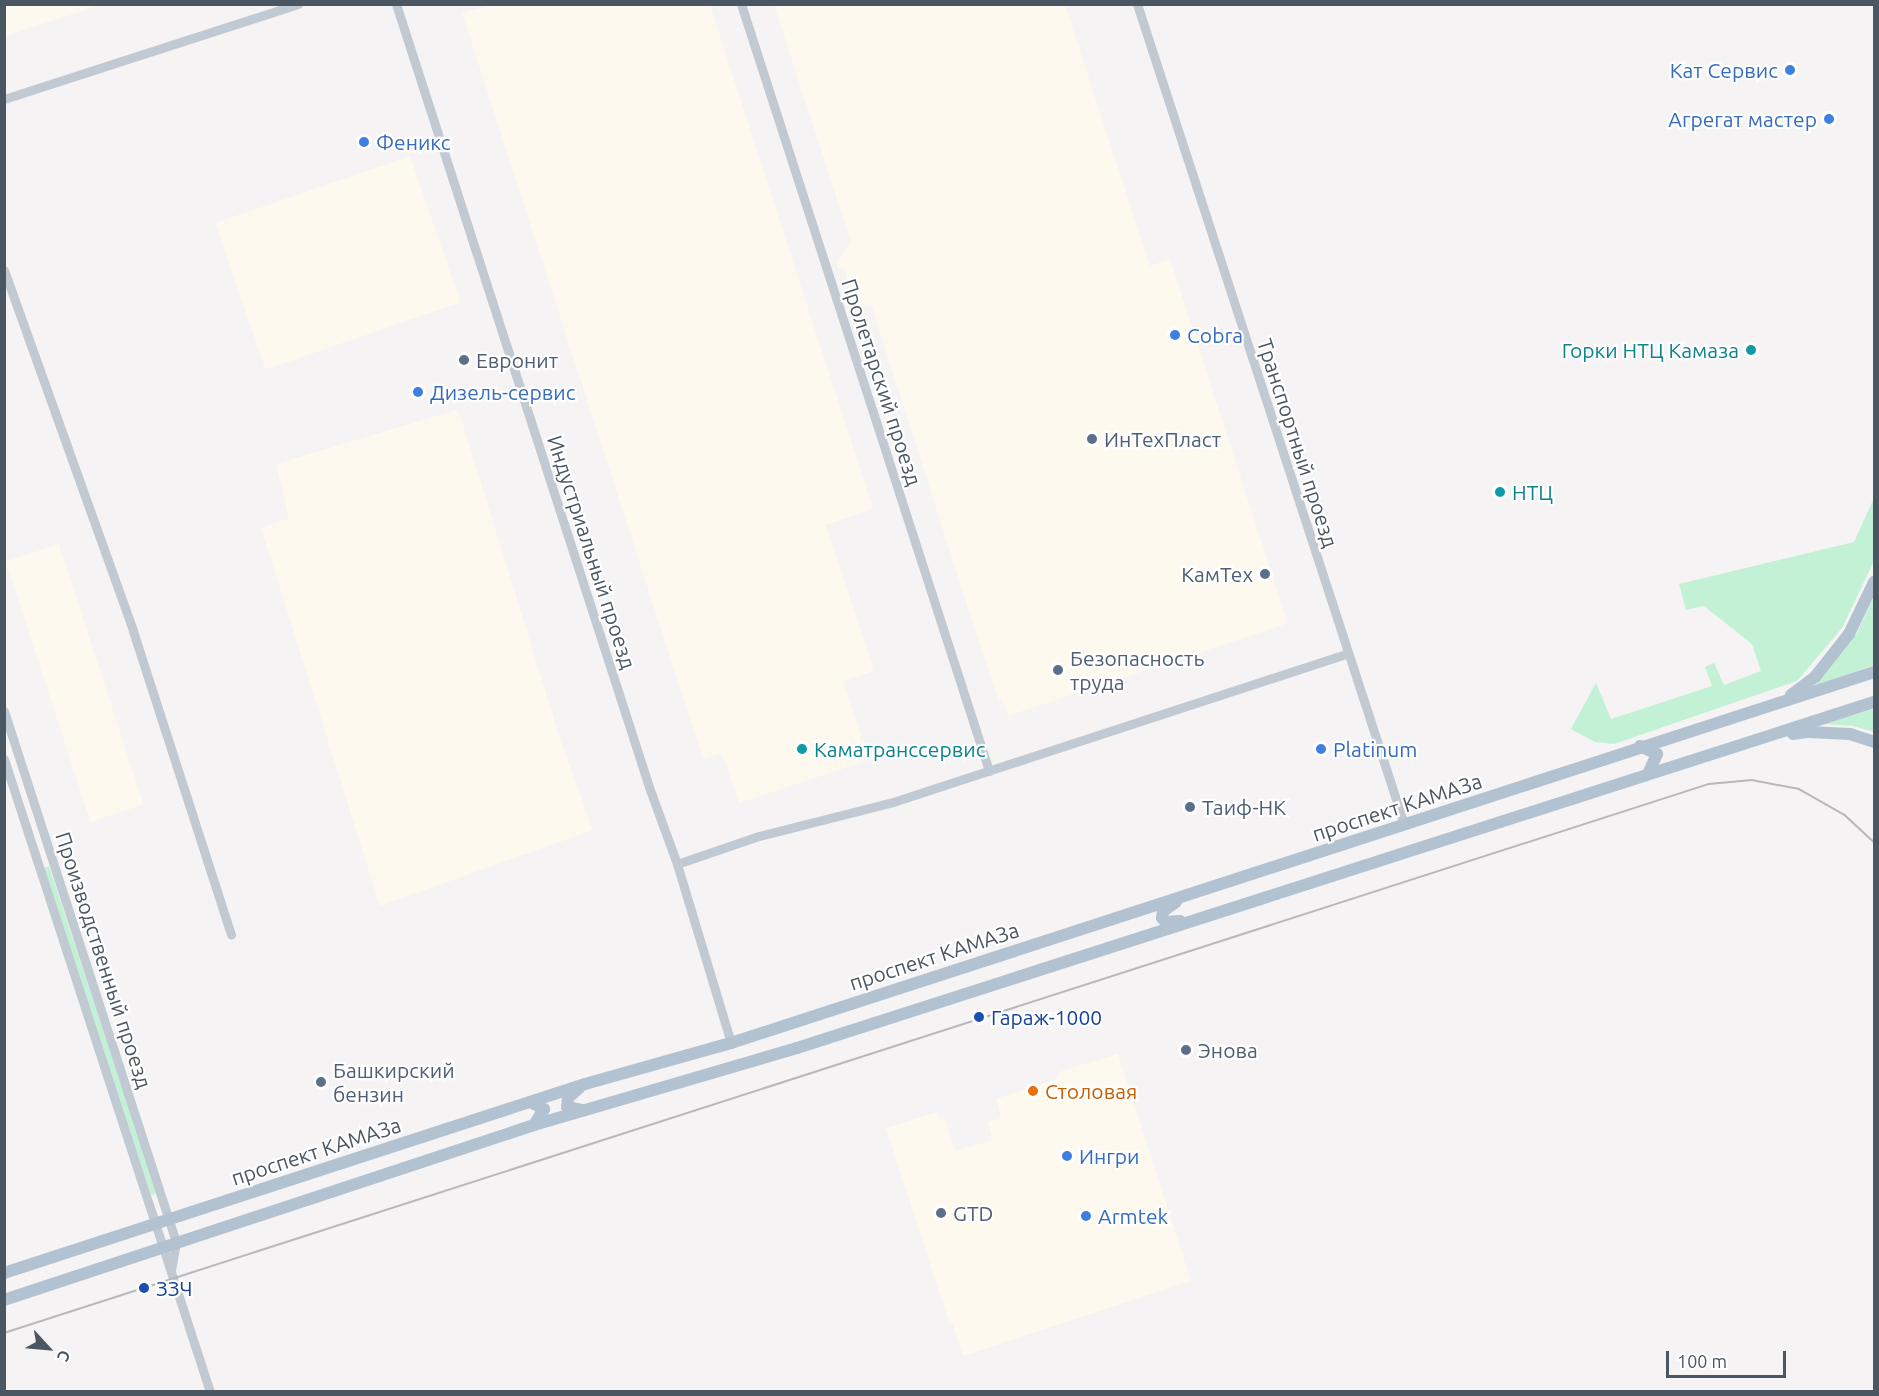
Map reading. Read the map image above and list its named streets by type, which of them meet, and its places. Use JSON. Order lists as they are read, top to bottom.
{
  "streets": {
    "main road": ["проспект КАМАЗа"],
    "street": [
      "Пролетарский проезд",
      "Транспортный проезд",
      "Индустриальный проезд",
      "Производственный проезд"
    ]
  },
  "crossings": [
    ["Транспортный проезд", "проспект КАМАЗа"],
    ["Индустриальный проезд", "проспект КАМАЗа"],
    ["проспект КАМАЗа", "Производственный проезд"]
  ],
  "places": [
    "Кат Сервис",
    "Агрегат мастер",
    "Феникс",
    "Cobra",
    "Горки НТЦ Камаза",
    "Евронит",
    "Дизель-сервис",
    "ИнТехПласт",
    "НТЦ",
    "КамТех",
    "Безопасность труда",
    "Каматранссервис",
    "Platinum",
    "Таиф-НК",
    "Гараж-1000",
    "Энова",
    "Башкирский бензин",
    "Столовая",
    "Ингри",
    "GTD",
    "Armtek",
    "ЗЗЧ"
  ],
  "scale_bar": "100 m",
  "north": "bottom right"
}
